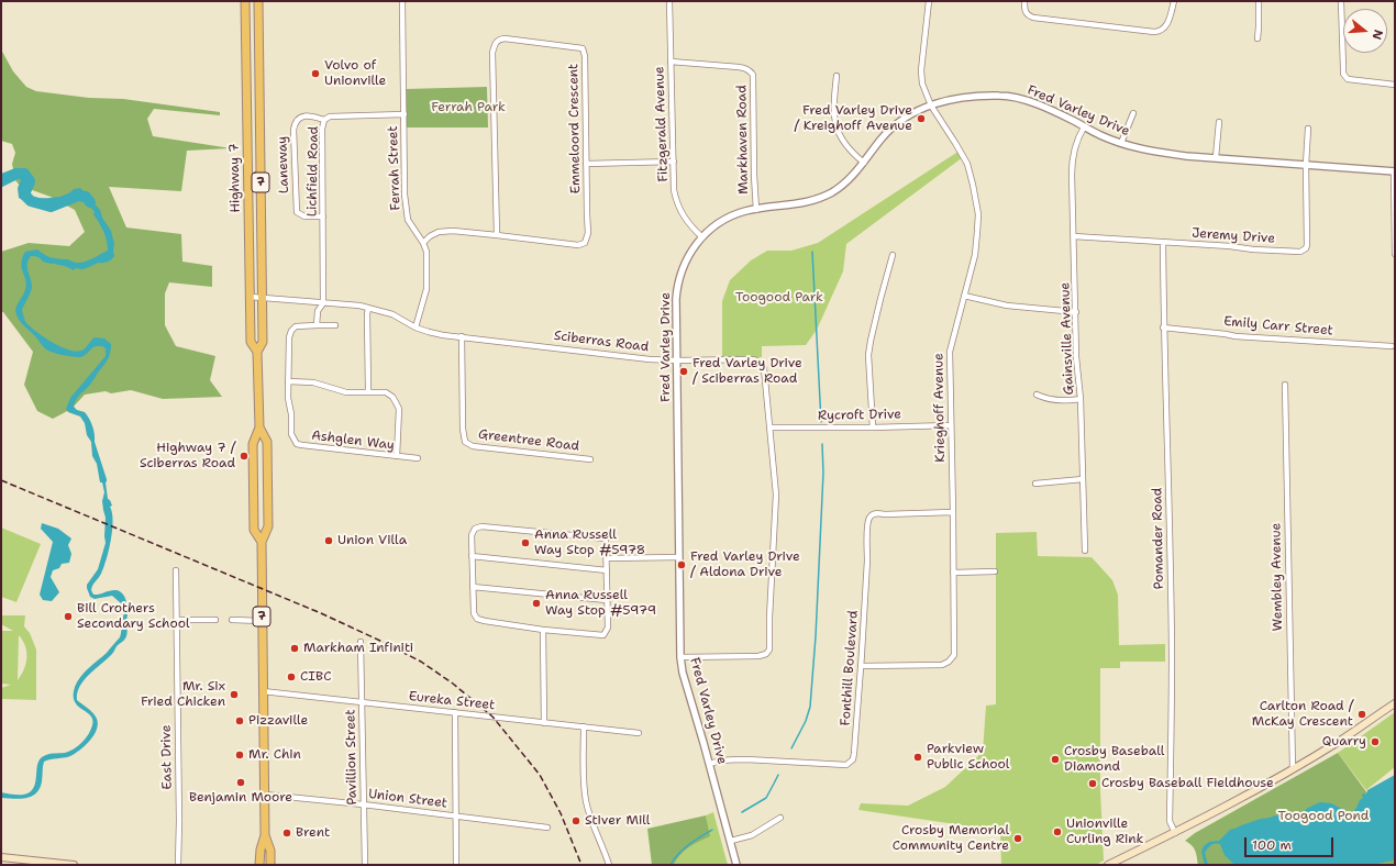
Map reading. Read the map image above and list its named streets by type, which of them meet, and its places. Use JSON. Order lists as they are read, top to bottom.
{
  "streets": {
    "main road": ["Highway 7", "7"],
    "street": [
      "Fred Varley Drive",
      "Fitzgerald Avenue",
      "Emmeloord Crescent",
      "Markhaven Road",
      "Laneway",
      "Ferrah Street",
      "Lichfield Road",
      "Jeremy Drive",
      "Emily Carr Street",
      "Gainsville Avenue",
      "Sciberras Road",
      "Krieghoff Avenue",
      "Rycroft Drive",
      "Ashglen Way",
      "Greentree Road",
      "Pomander Road",
      "Wembley Avenue",
      "Fonthill Boulevard",
      "Eureka Street",
      "East Drive",
      "Pavillion Street",
      "Union Street"
    ]
  },
  "crossings": [
    ["Fred Varley Drive", "Fitzgerald Avenue"],
    ["Fred Varley Drive", "Markhaven Road"],
    ["Fred Varley Drive", "Jeremy Drive"],
    ["Fred Varley Drive", "Gainsville Avenue"],
    ["Fred Varley Drive", "Sciberras Road"],
    ["Fred Varley Drive", "Krieghoff Avenue"],
    ["Fred Varley Drive", "Fonthill Boulevard"],
    ["Fitzgerald Avenue", "Markhaven Road"],
    ["Emmeloord Crescent", "Ferrah Street"],
    ["Laneway", "Lichfield Road"],
    ["Ferrah Street", "Lichfield Road"],
    ["Ferrah Street", "Sciberras Road"],
    ["Lichfield Road", "Sciberras Road"],
    ["Highway 7", "Sciberras Road"],
    ["Highway 7", "Eureka Street"],
    ["Highway 7", "Union Street"],
    ["Jeremy Drive", "Gainsville Avenue"],
    ["Jeremy Drive", "Pomander Road"],
    ["Emily Carr Street", "Pomander Road"],
    ["Sciberras Road", "Rycroft Drive"],
    ["Sciberras Road", "Greentree Road"],
    ["Krieghoff Avenue", "Rycroft Drive"],
    ["Krieghoff Avenue", "Fonthill Boulevard"],
    ["Eureka Street", "Pavillion Street"],
    ["Pavillion Street", "Union Street"]
  ],
  "parks": ["Ferrah Park", "Toogood Park", "Toogood Pond"],
  "places": [
    "Volvo of Unionville",
    "Fred Varley Drive / Kreighoff Avenue",
    "Fred Varley Drive / Sciberras Road",
    "Highway 7 / Sciberras Road",
    "Union Villa",
    "Anna Russell Way Stop #5978",
    "Fred Varley Drive / Aldona Drive",
    "Anna Russell Way Stop #5979",
    "Bill Crothers Secondary School",
    "Markham Infiniti",
    "CIBC",
    "Mr. Six Fried Chicken",
    "Carlton Road / McKay Crescent",
    "Pizzaville",
    "Quarry",
    "Mr. Chin",
    "Parkview Public School",
    "Crosby Baseball Diamond",
    "Benjamin Moore",
    "Crosby Baseball Fieldhouse",
    "Stiver Mill",
    "Unionville Curling Rink",
    "Brent",
    "Crosby Memorial Community Centre"
  ],
  "scale_bar": "100 m",
  "north": "right"
}
